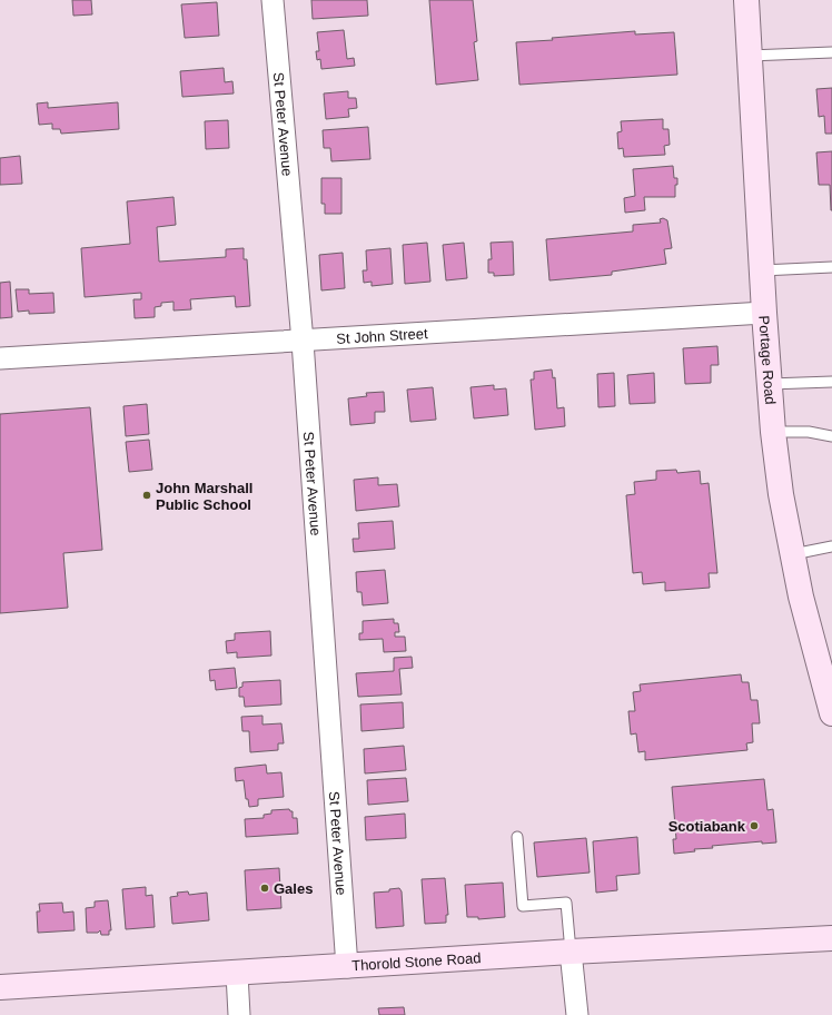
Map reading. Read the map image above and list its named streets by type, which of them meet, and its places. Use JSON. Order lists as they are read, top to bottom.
{
  "streets": {
    "main road": ["Portage Road", "Thorold Stone Road"],
    "street": ["St Peter Avenue", "St John Street"]
  },
  "crossings": [
    ["St Peter Avenue", "St John Street"],
    ["St Peter Avenue", "Thorold Stone Road"],
    ["St John Street", "Portage Road"]
  ],
  "places": ["John Marshall Public School", "Scotiabank", "Gales"]
}
